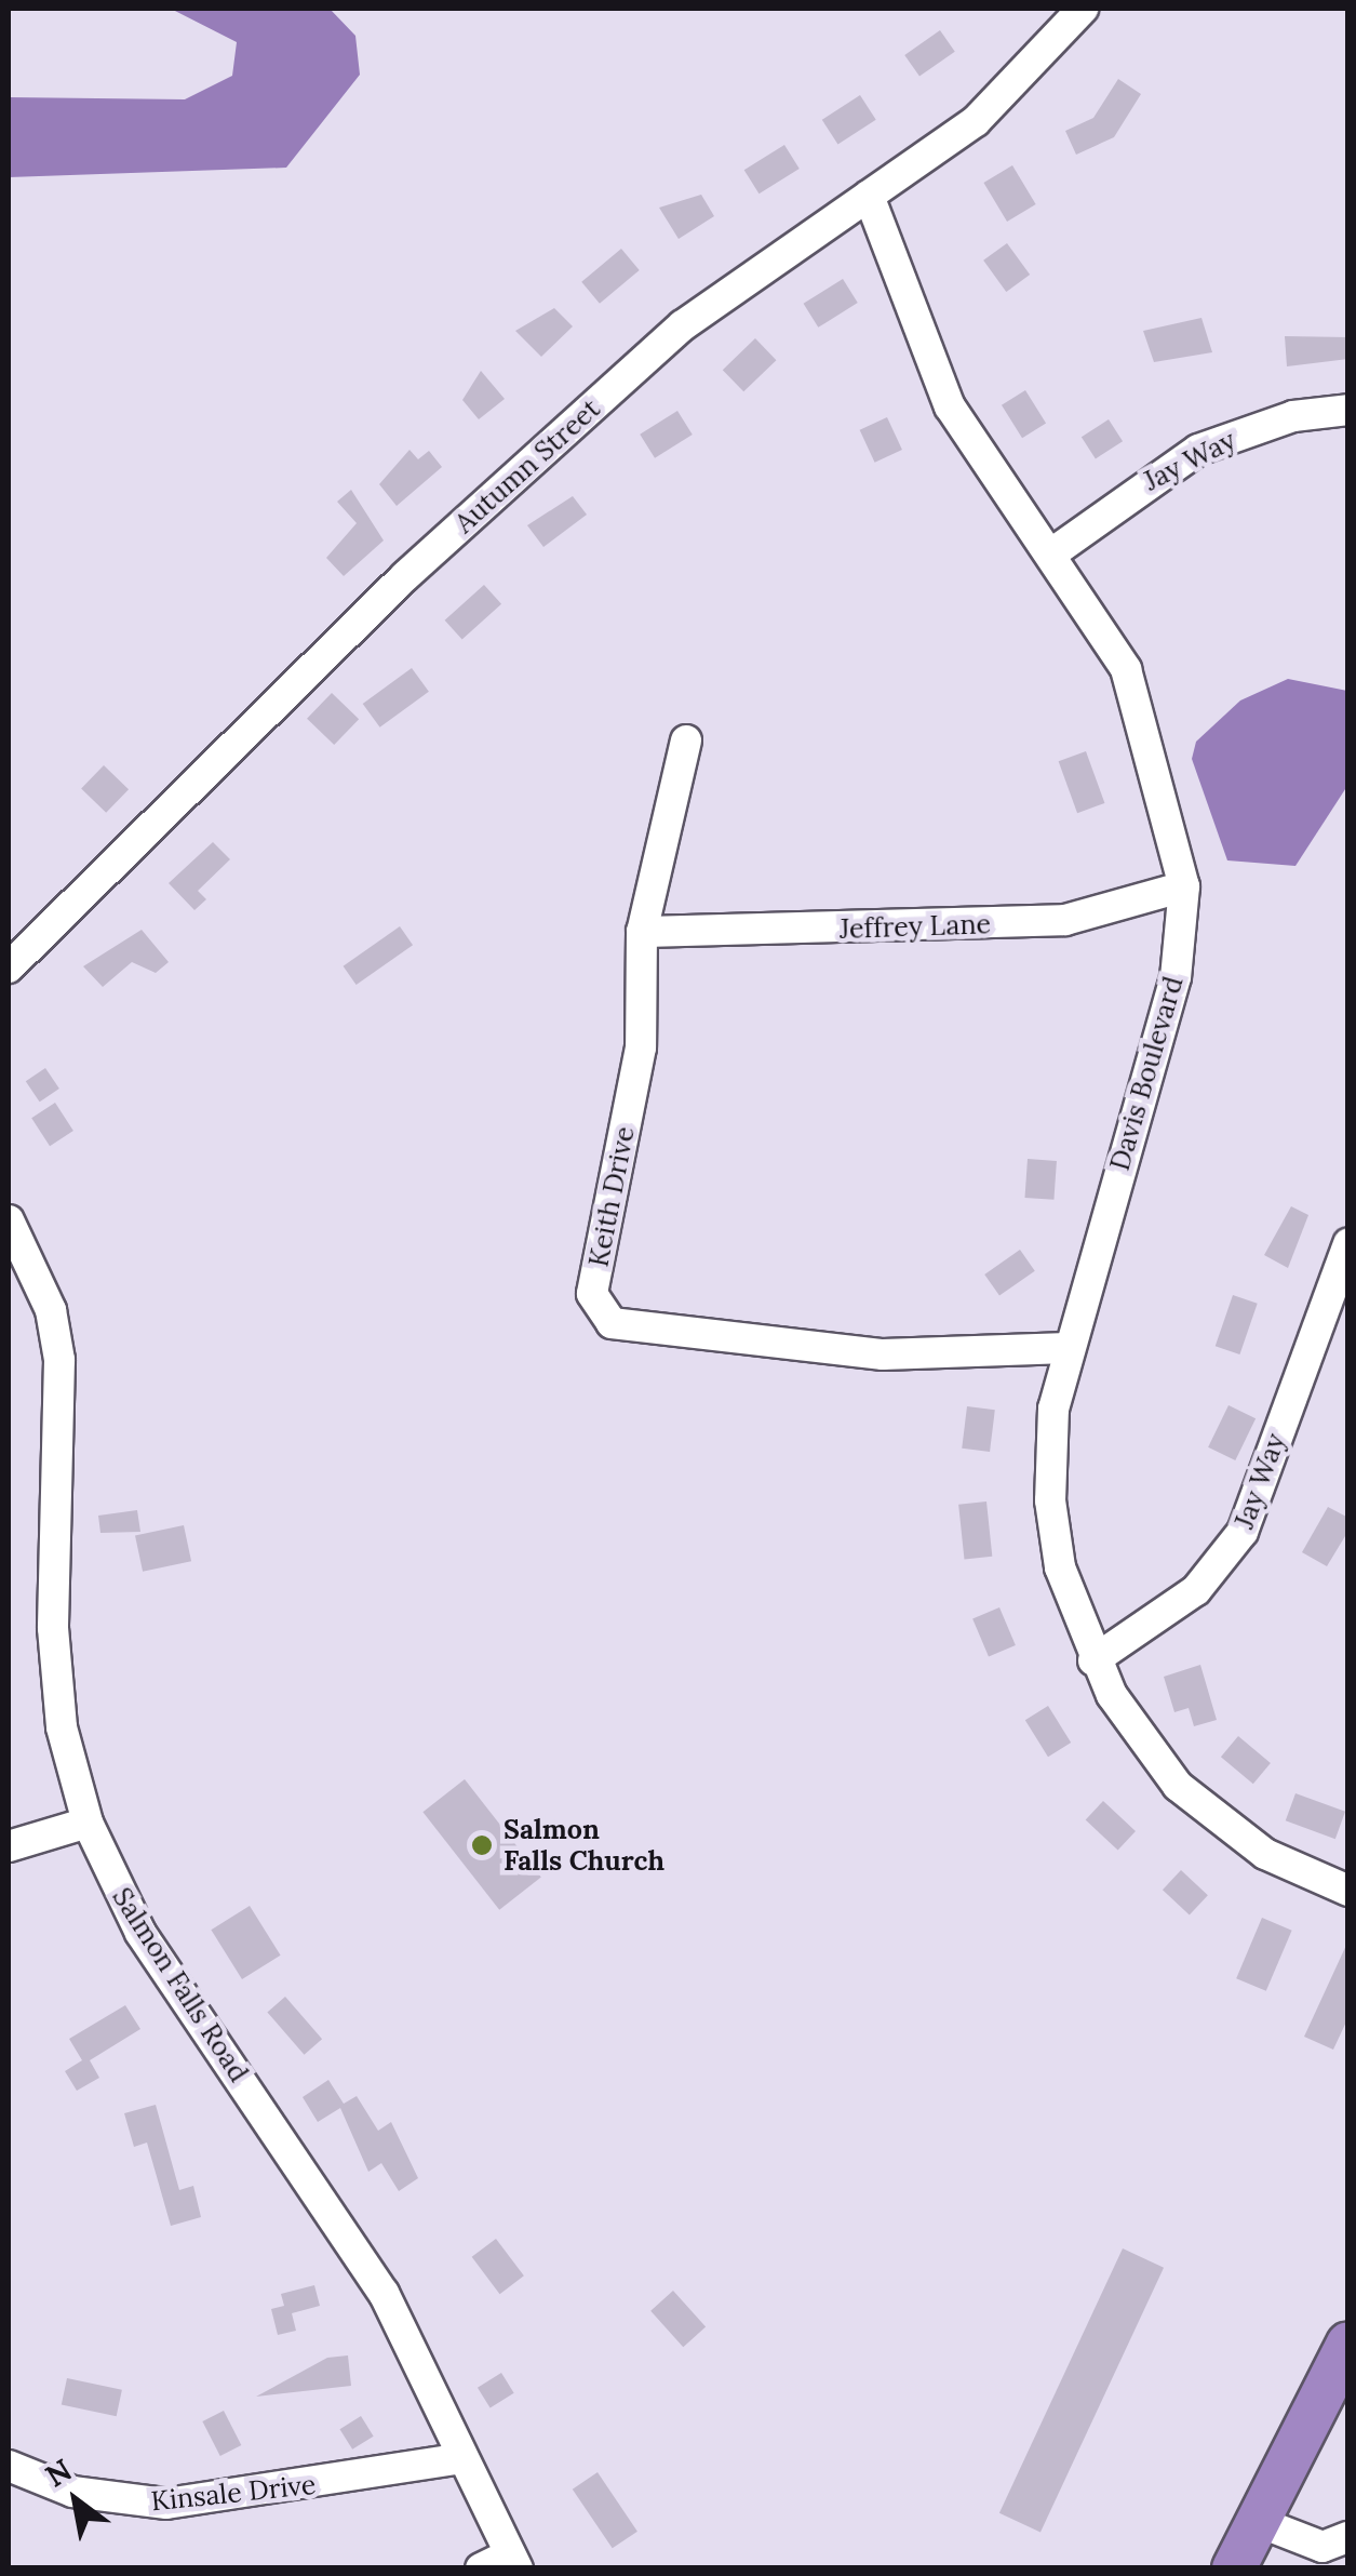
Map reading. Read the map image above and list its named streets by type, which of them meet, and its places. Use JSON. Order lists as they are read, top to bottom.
{
  "streets": {
    "street": [
      "Jay Way",
      "Autumn Street",
      "Jeffrey Lane",
      "Davis Boulevard",
      "Keith Drive",
      "Salmon Falls Road",
      "Kinsale Drive"
    ]
  },
  "crossings": [
    ["Jay Way", "Davis Boulevard"],
    ["Autumn Street", "Davis Boulevard"],
    ["Jeffrey Lane", "Davis Boulevard"],
    ["Jeffrey Lane", "Keith Drive"],
    ["Davis Boulevard", "Keith Drive"],
    ["Salmon Falls Road", "Kinsale Drive"]
  ],
  "places": ["Salmon Falls Church"],
  "north": "top left"
}
